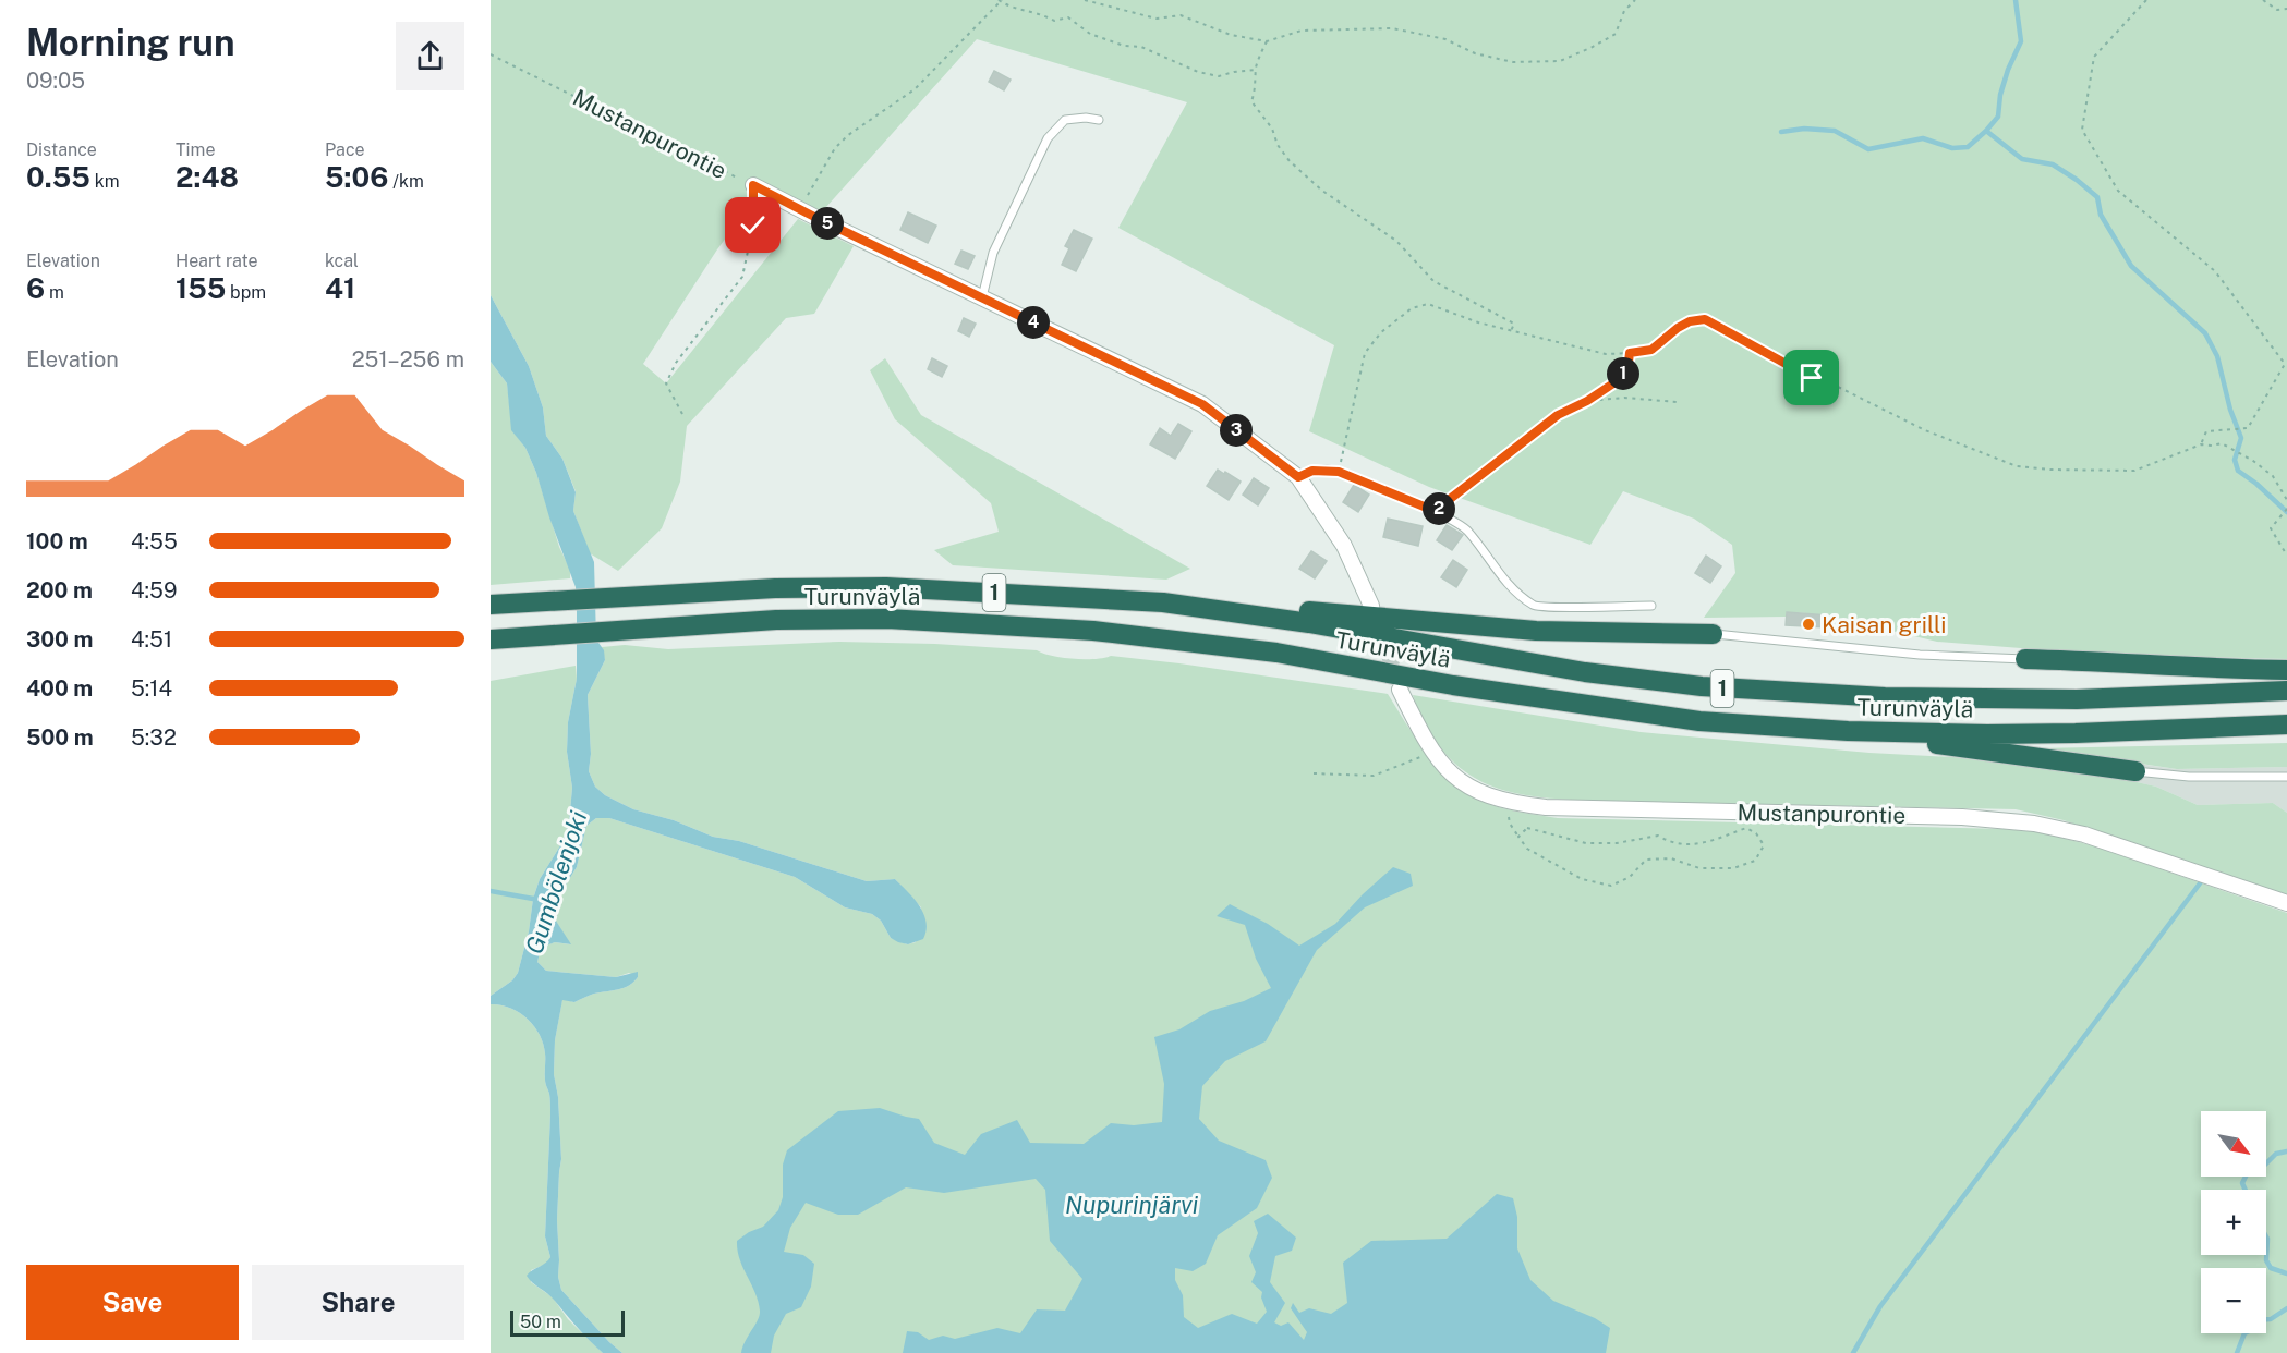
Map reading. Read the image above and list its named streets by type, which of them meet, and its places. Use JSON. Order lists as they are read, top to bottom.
{
  "streets": {
    "highway": ["1", "Turunväylä"],
    "street": ["Mustanpurontie"]
  },
  "water": ["Gumbölenjoki", "Nupurinjärvi"],
  "places": ["Kaisan grilli"],
  "scale_bar": "50 m",
  "north": "bottom right",
  "page": {
    "heading": ["Morning run", "09:05"],
    "stats": [
      ["Distance", "0.55 km"],
      ["Time", "2:48"],
      ["Pace", "5:06 /km"],
      ["Elevation", "6 m"],
      ["Heart rate", "155 bpm"],
      ["kcal", "41"]
    ],
    "pins": [
      "5",
      "4",
      "1",
      "3",
      "2"
    ],
    "chart": ["Elevation", "251–256 m"],
    "list": [
      {
        "name": "100 m",
        "note": "4:55"
      },
      {
        "name": "200 m",
        "note": "4:59"
      },
      {
        "name": "300 m",
        "note": "4:51"
      },
      {
        "name": "400 m",
        "note": "5:14"
      },
      {
        "name": "500 m",
        "note": "5:32"
      }
    ],
    "map_buttons": ["+", "−"],
    "buttons": ["Save", "Share"],
    "scale": "50 m"
  }
}
